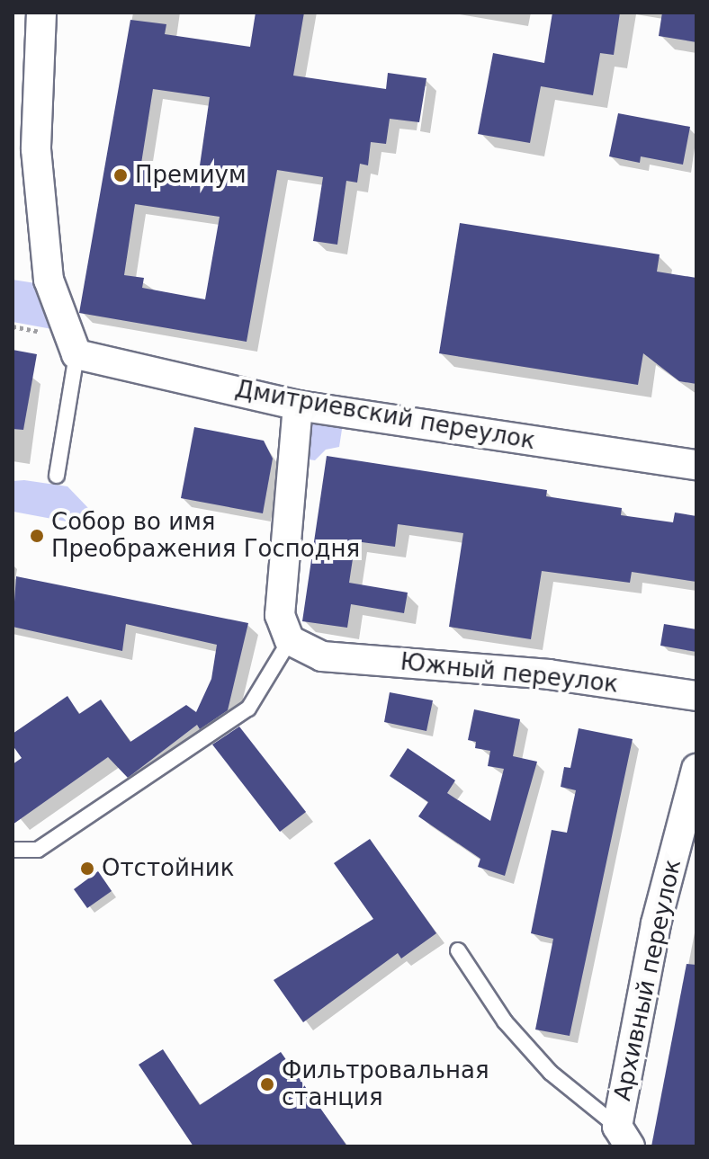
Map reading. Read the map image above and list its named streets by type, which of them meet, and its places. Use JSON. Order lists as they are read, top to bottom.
{
  "streets": {
    "street": ["Дмитриевский переулок", "Южный переулок", "Архивный переулок"]
  },
  "places": [
    "Премиум",
    "Собор во имя Преображения Господня",
    "Отстойник",
    "Фильтровальная станция"
  ]
}
